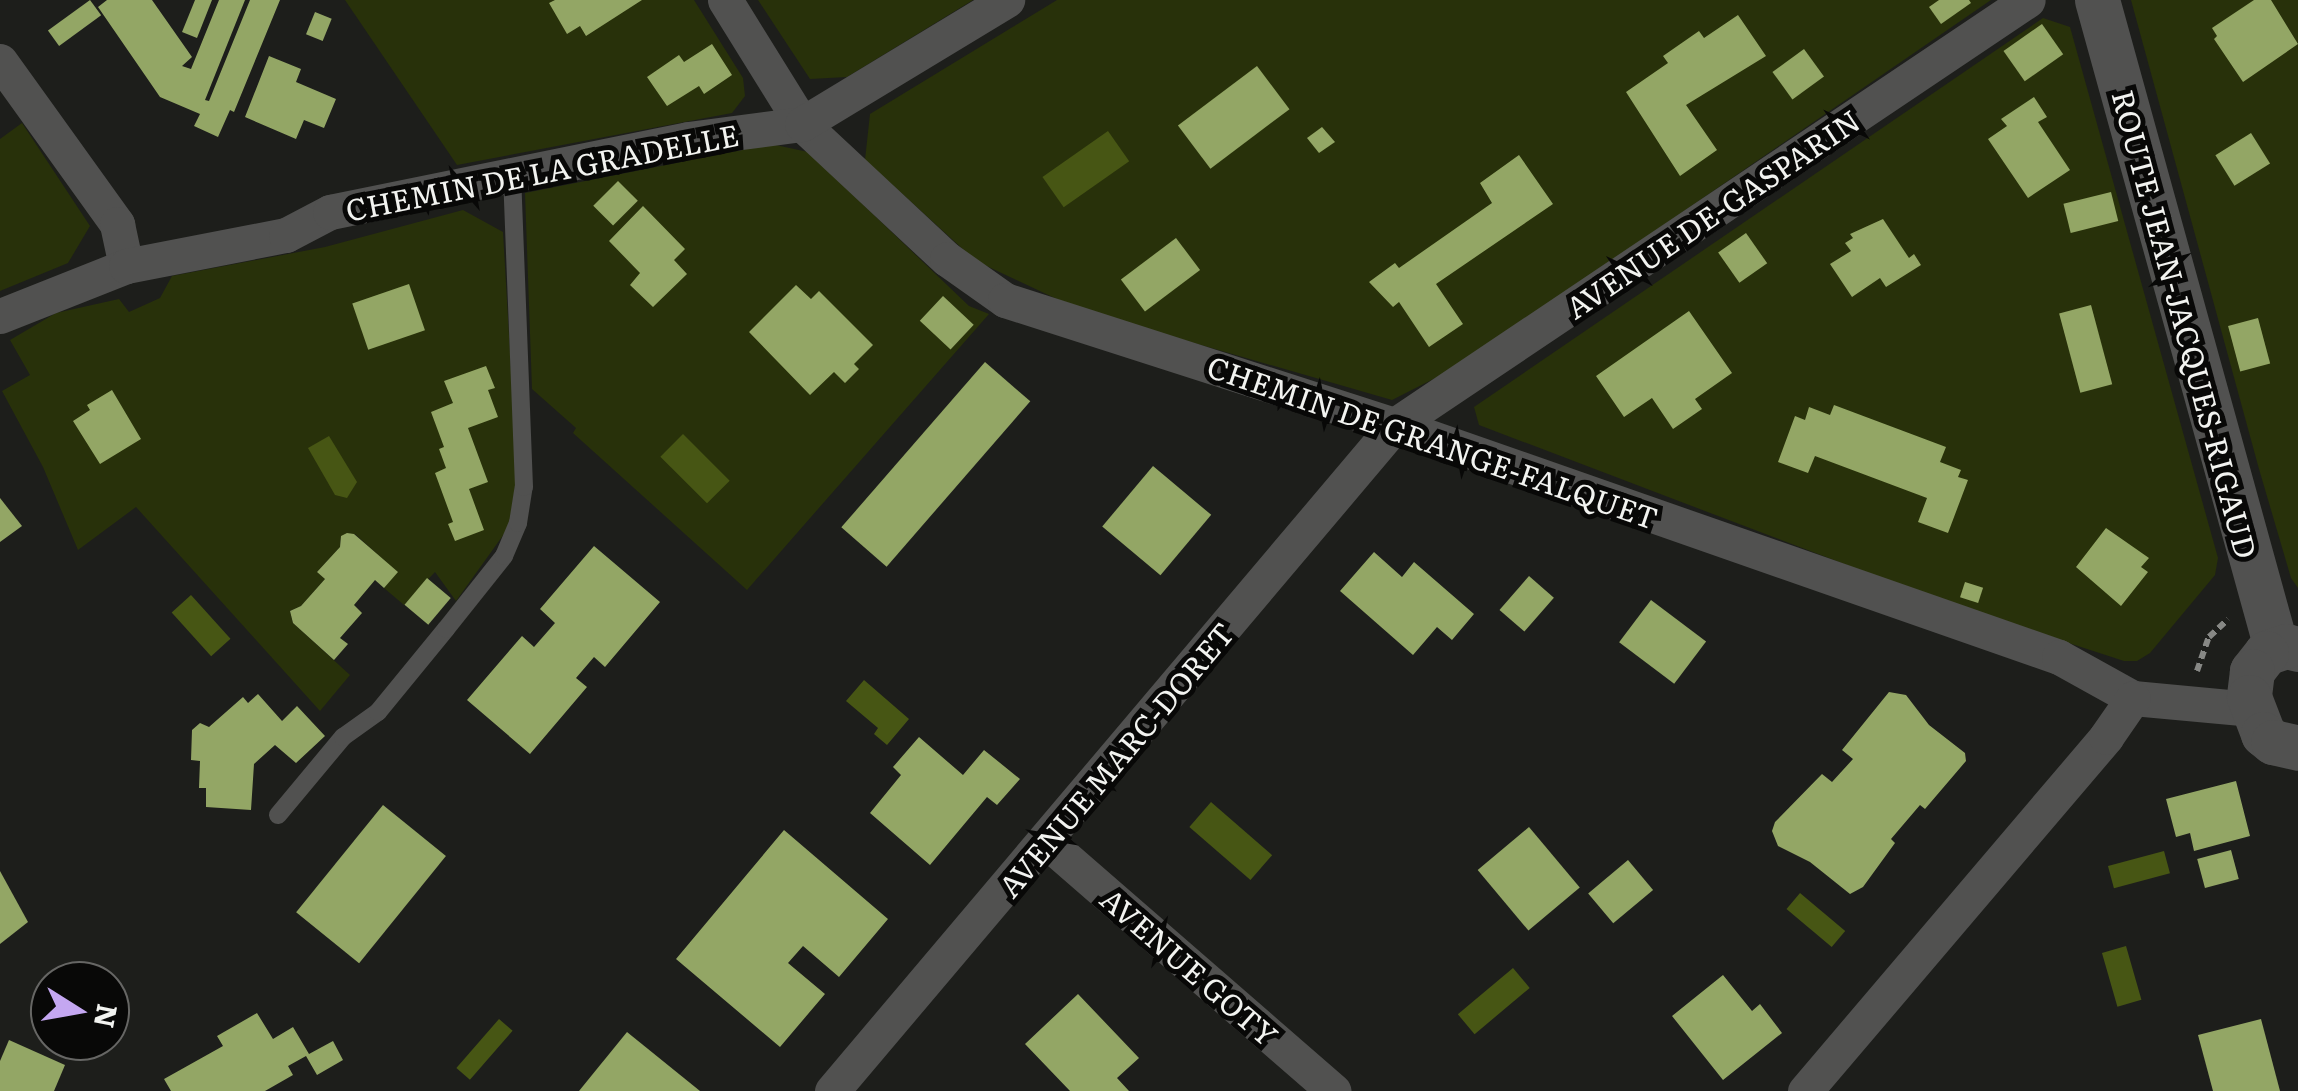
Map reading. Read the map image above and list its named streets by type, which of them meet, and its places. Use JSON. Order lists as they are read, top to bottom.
{
  "streets": {
    "street": [
      "CHEMIN DE LA GRADELLE",
      "AVENUE DE-GASPARIN",
      "ROUTE JEAN-JACQUES-RIGAUD",
      "CHEMIN DE GRANGE-FALQUET",
      "AVENUE MARC-DORET",
      "AVENUE GOTY"
    ]
  },
  "crossings": [
    ["CHEMIN DE LA GRADELLE", "CHEMIN DE GRANGE-FALQUET"],
    ["AVENUE DE-GASPARIN", "CHEMIN DE GRANGE-FALQUET"],
    ["AVENUE DE-GASPARIN", "AVENUE MARC-DORET"],
    ["CHEMIN DE GRANGE-FALQUET", "AVENUE MARC-DORET"],
    ["AVENUE MARC-DORET", "AVENUE GOTY"]
  ],
  "north": "right"
}
